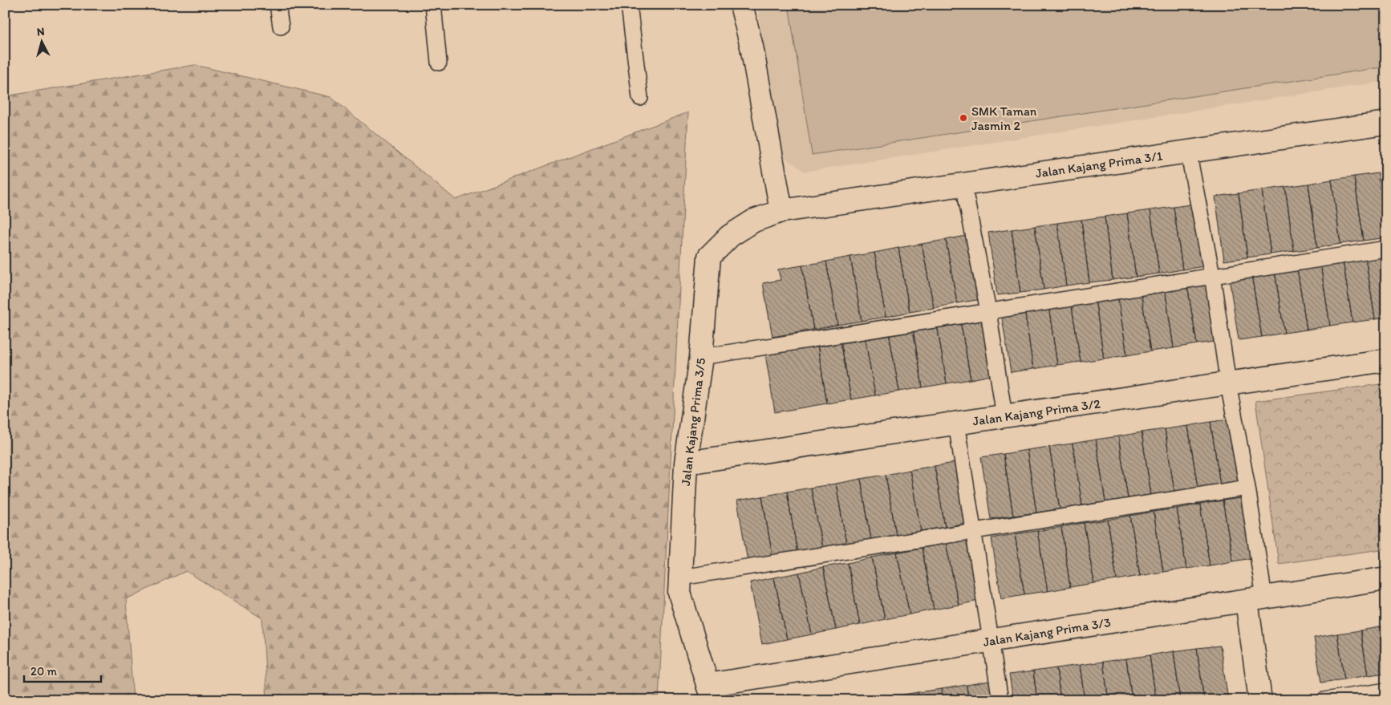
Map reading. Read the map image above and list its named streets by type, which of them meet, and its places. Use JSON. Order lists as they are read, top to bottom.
{
  "streets": {
    "street": [
      "Jalan Kajang Prima 3/1",
      "Jalan Kajang Prima 3/2",
      "Jalan Kajang Prima 3/5",
      "Jalan Kajang Prima 3/3"
    ]
  },
  "crossings": [
    ["Jalan Kajang Prima 3/1", "Jalan Kajang Prima 3/5"],
    ["Jalan Kajang Prima 3/2", "Jalan Kajang Prima 3/5"],
    ["Jalan Kajang Prima 3/5", "Jalan Kajang Prima 3/3"]
  ],
  "places": ["SMK Taman Jasmin 2"],
  "scale_bar": "20 m",
  "north": "top"
}
